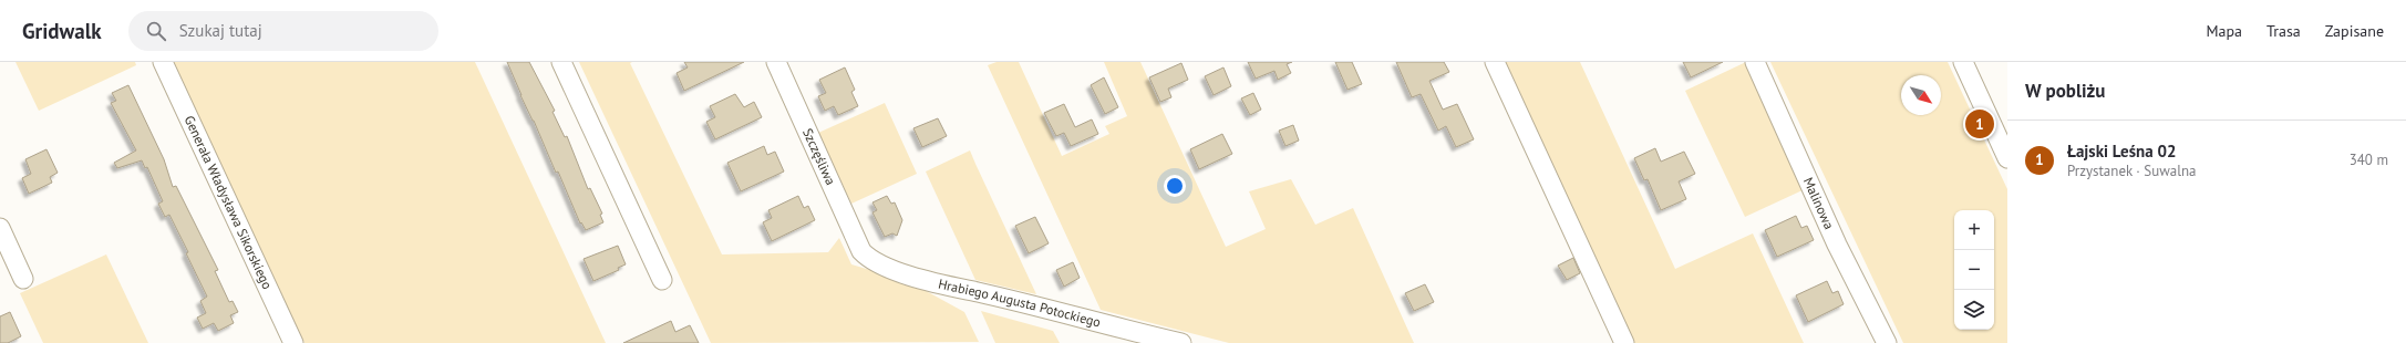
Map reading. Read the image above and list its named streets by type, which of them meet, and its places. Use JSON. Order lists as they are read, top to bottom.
{
  "streets": {
    "street": [
      "Szczęśliwa",
      "Generała Władysława Sikorskiego",
      "Malinowa",
      "Hrabiego Augusta Potockiego"
    ]
  },
  "crossings": [
    ["Szczęśliwa", "Hrabiego Augusta Potockiego"]
  ],
  "north": "bottom right",
  "page": {
    "header": "Gridwalk",
    "search": "Szukaj tutaj",
    "nav": ["Mapa", "Trasa", "Zapisane"],
    "heading": "W pobliżu",
    "pins": "1",
    "list": [
      {
        "mark": "1",
        "name": "Łajski Leśna 02",
        "note": "Przystanek · Suwalna",
        "value": "340 m"
      }
    ],
    "map_buttons": ["+", "−"]
  }
}
